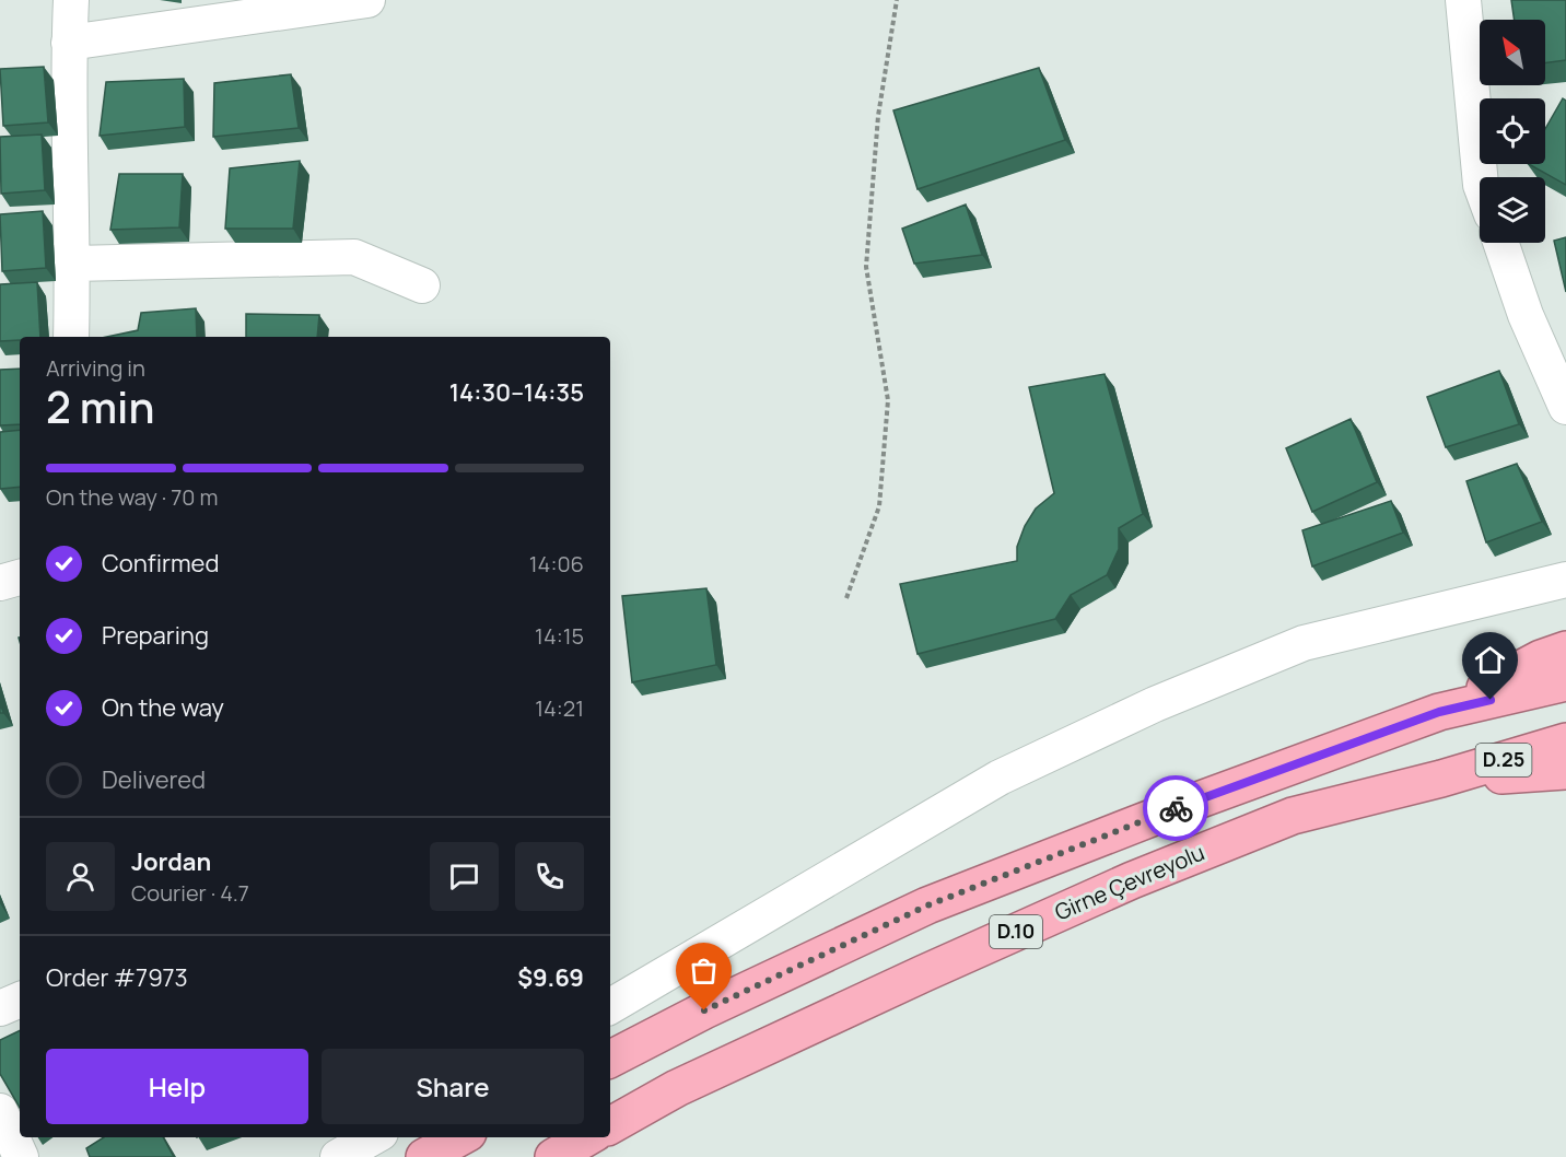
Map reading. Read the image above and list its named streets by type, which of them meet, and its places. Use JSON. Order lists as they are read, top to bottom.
{
  "streets": {
    "highway": ["D.25", "Girne Çevreyolu", "D.10"]
  },
  "crossings": [
    ["Girne Çevreyolu", "D.10"]
  ],
  "north": "top left",
  "page": {
    "heading": ["2 min", "Arriving in", "14:30–14:35"],
    "panel": [
      "Jordan",
      "Courier · 4.7",
      "Order #7973",
      "$9.69"
    ],
    "bar": "On the way · 70 m",
    "list": [
      ["Confirmed", "14:06"],
      ["Preparing", "14:15"],
      ["On the way", "14:21"],
      "Delivered"
    ],
    "buttons": ["Help", "Share"]
  }
}
